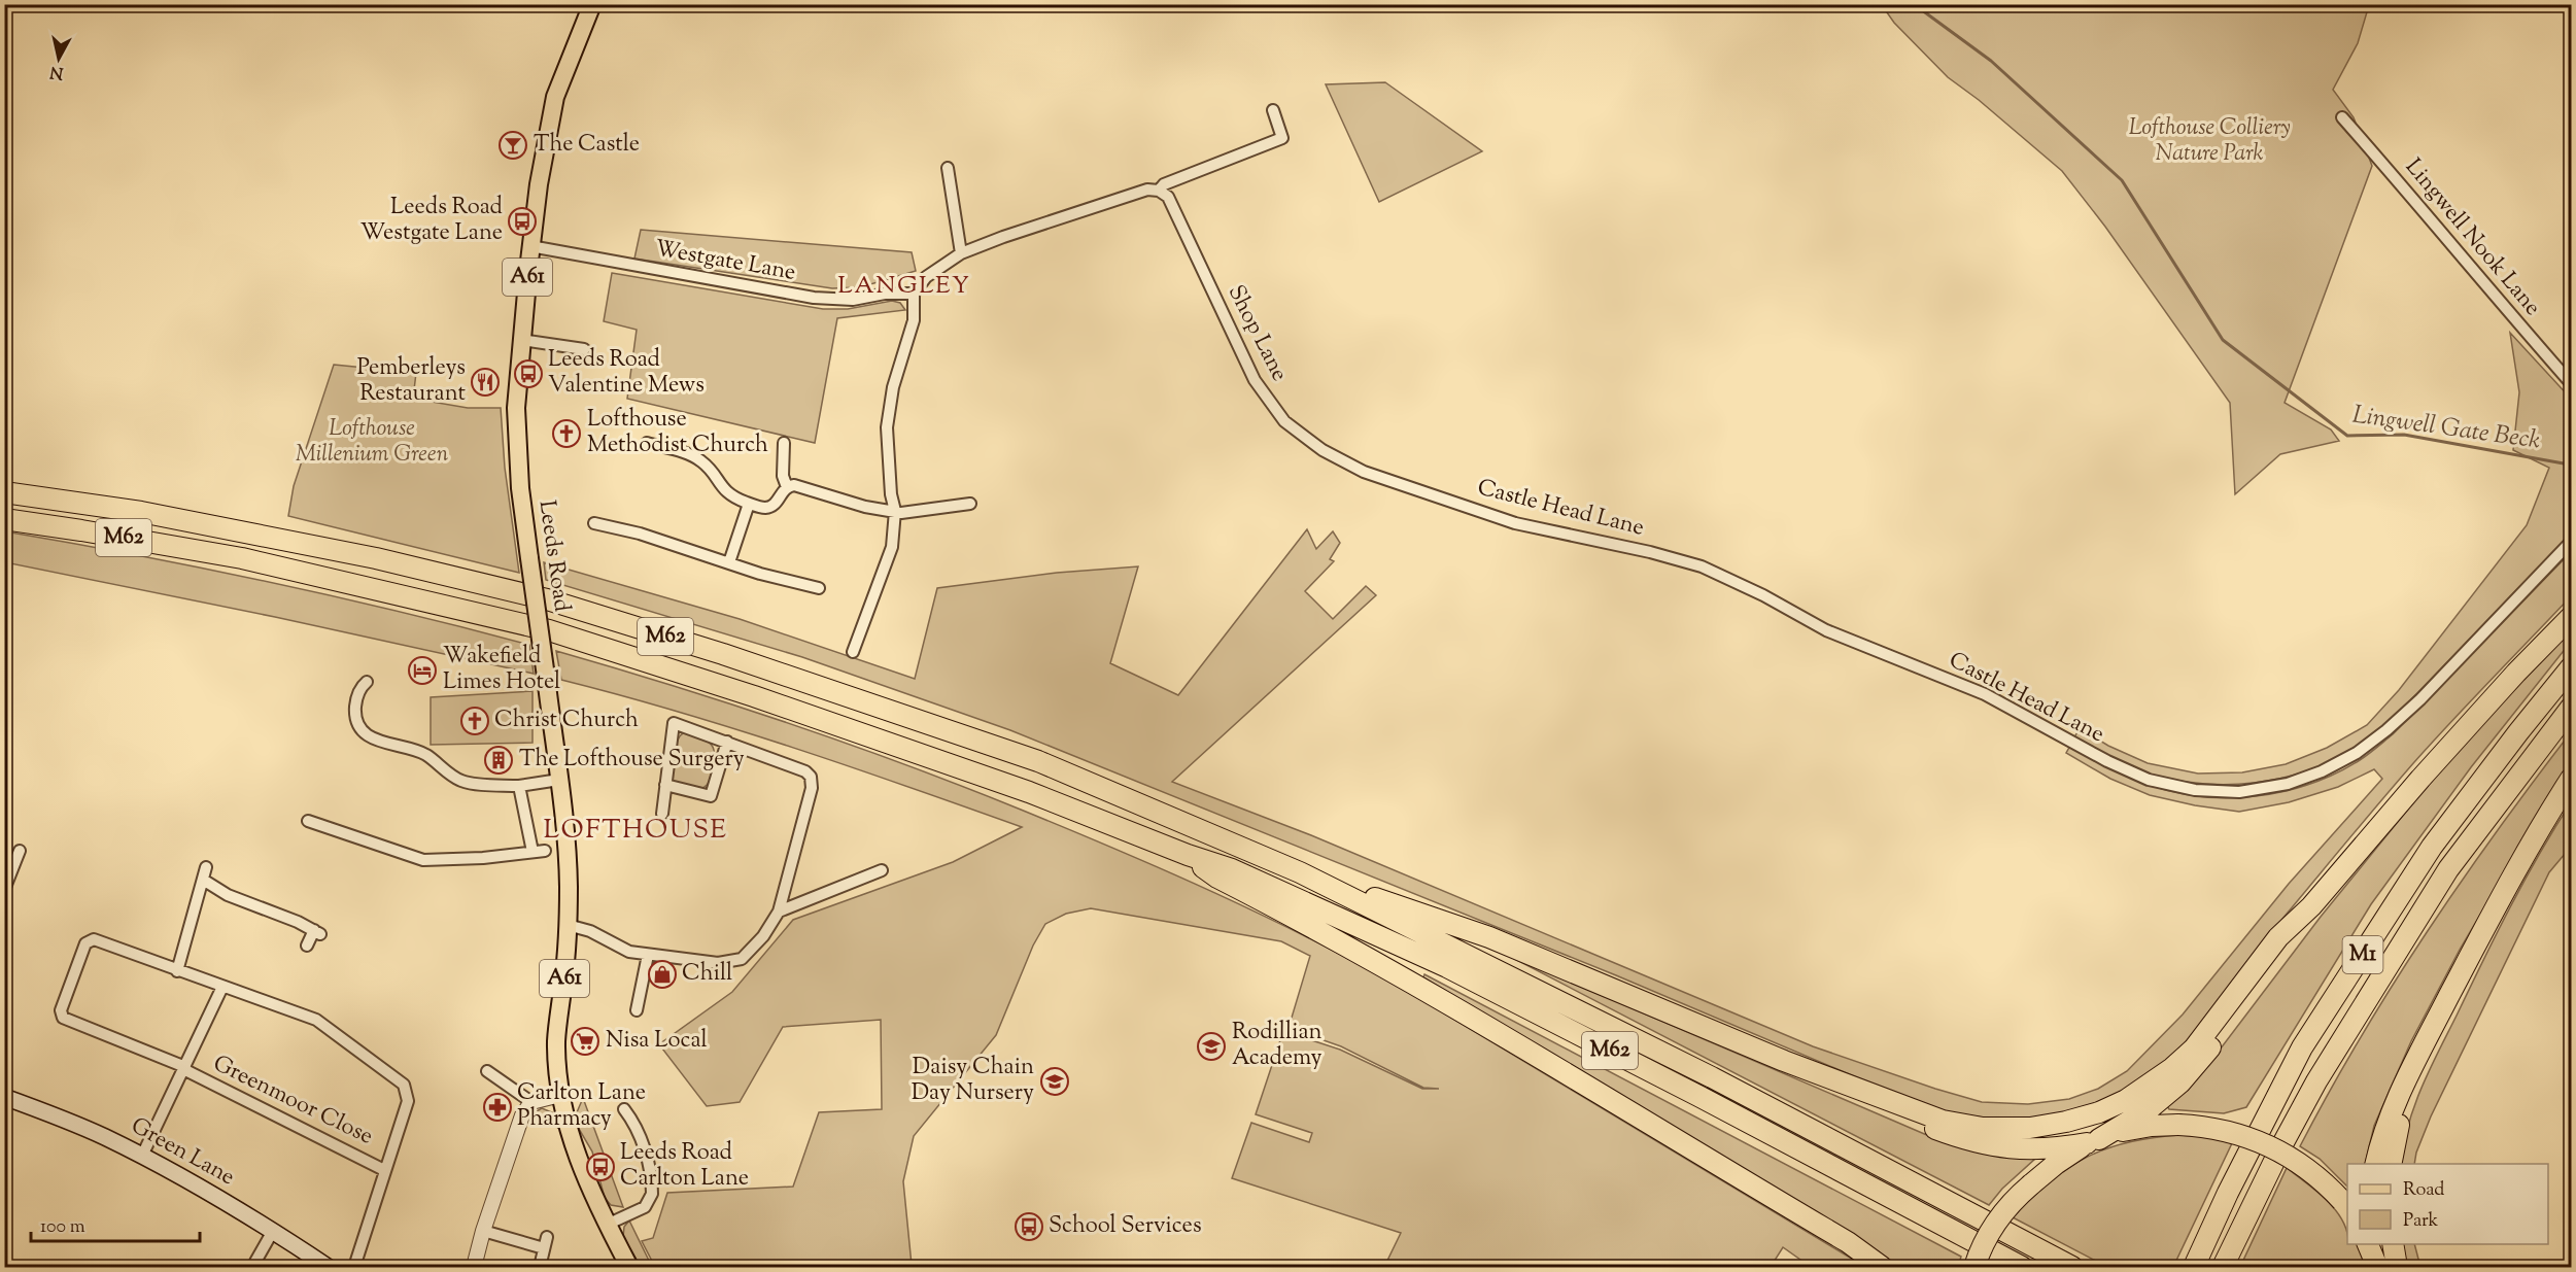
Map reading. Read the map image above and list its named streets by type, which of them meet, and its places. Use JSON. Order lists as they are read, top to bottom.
{
  "streets": {
    "highway": ["M62", "M1"],
    "main road": ["A61", "Leeds Road", "Green Lane"],
    "street": [
      "Lingwell Nook Lane",
      "Westgate Lane",
      "Shop Lane",
      "Castle Head Lane",
      "Greenmoor Close"
    ]
  },
  "crossings": [
    ["Westgate Lane", "Leeds Road"],
    ["Shop Lane", "Castle Head Lane"]
  ],
  "districts": ["LANGLEY", "LOFTHOUSE"],
  "water": ["Lingwell Gate Beck"],
  "parks": ["Lofthouse Colliery Nature Park", "Lofthouse Millenium Green"],
  "places": {
    "bar": ["The Castle"],
    "bus stop": [
      "Leeds Road Westgate Lane",
      "Leeds Road Valentine Mews",
      "Leeds Road Carlton Lane",
      "School Services"
    ],
    "restaurant": ["Pemberleys Restaurant"],
    "church": ["Lofthouse Methodist Church", "Christ Church"],
    "hotel": ["Wakefield Limes Hotel"],
    "building": ["The Lofthouse Surgery"],
    "shop": ["Chill"],
    "supermarket": ["Nisa Local"],
    "school or university": ["Rodillian Academy", "Daisy Chain Day Nursery"],
    "pharmacy": ["Carlton Lane Pharmacy"]
  },
  "legend": ["Road", "Park"],
  "scale_bar": "100 m",
  "north": "bottom"
}
